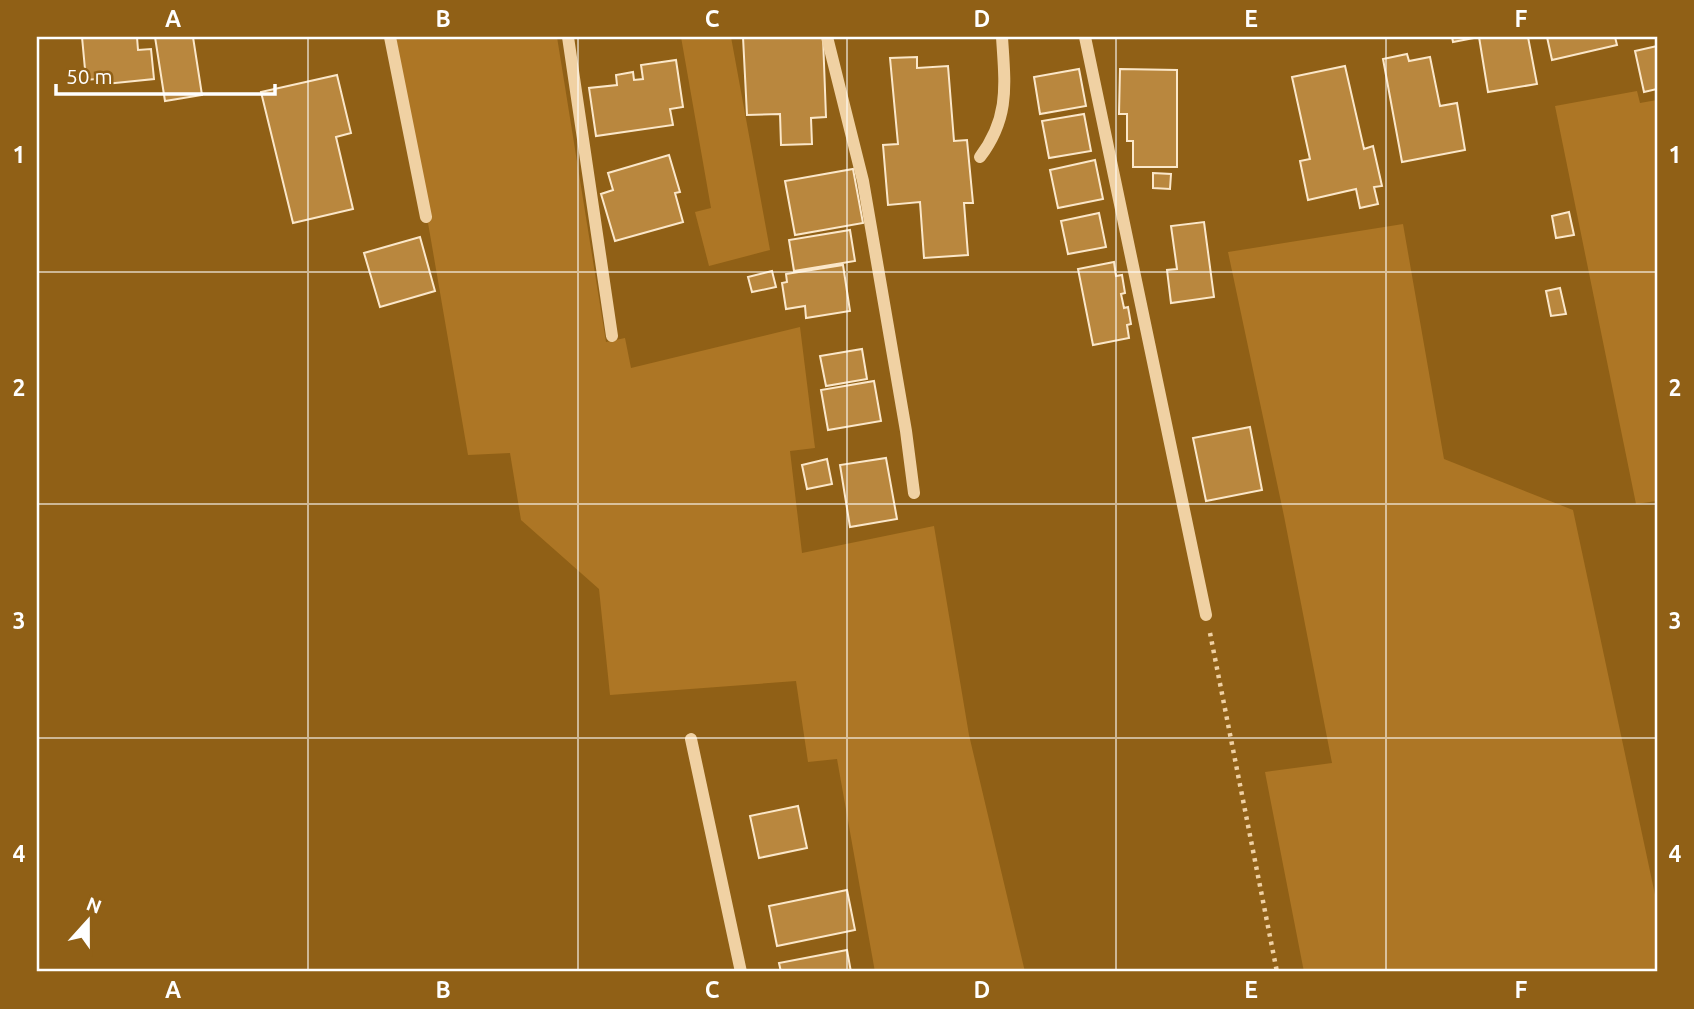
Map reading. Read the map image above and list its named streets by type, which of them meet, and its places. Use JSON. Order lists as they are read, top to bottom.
{
  "scale_bar": "50 m",
  "north": "top",
  "grid": {
    "columns": [
      "A",
      "B",
      "C",
      "D",
      "E",
      "F"
    ],
    "rows": [
      "1",
      "2",
      "3",
      "4"
    ]
  }
}
